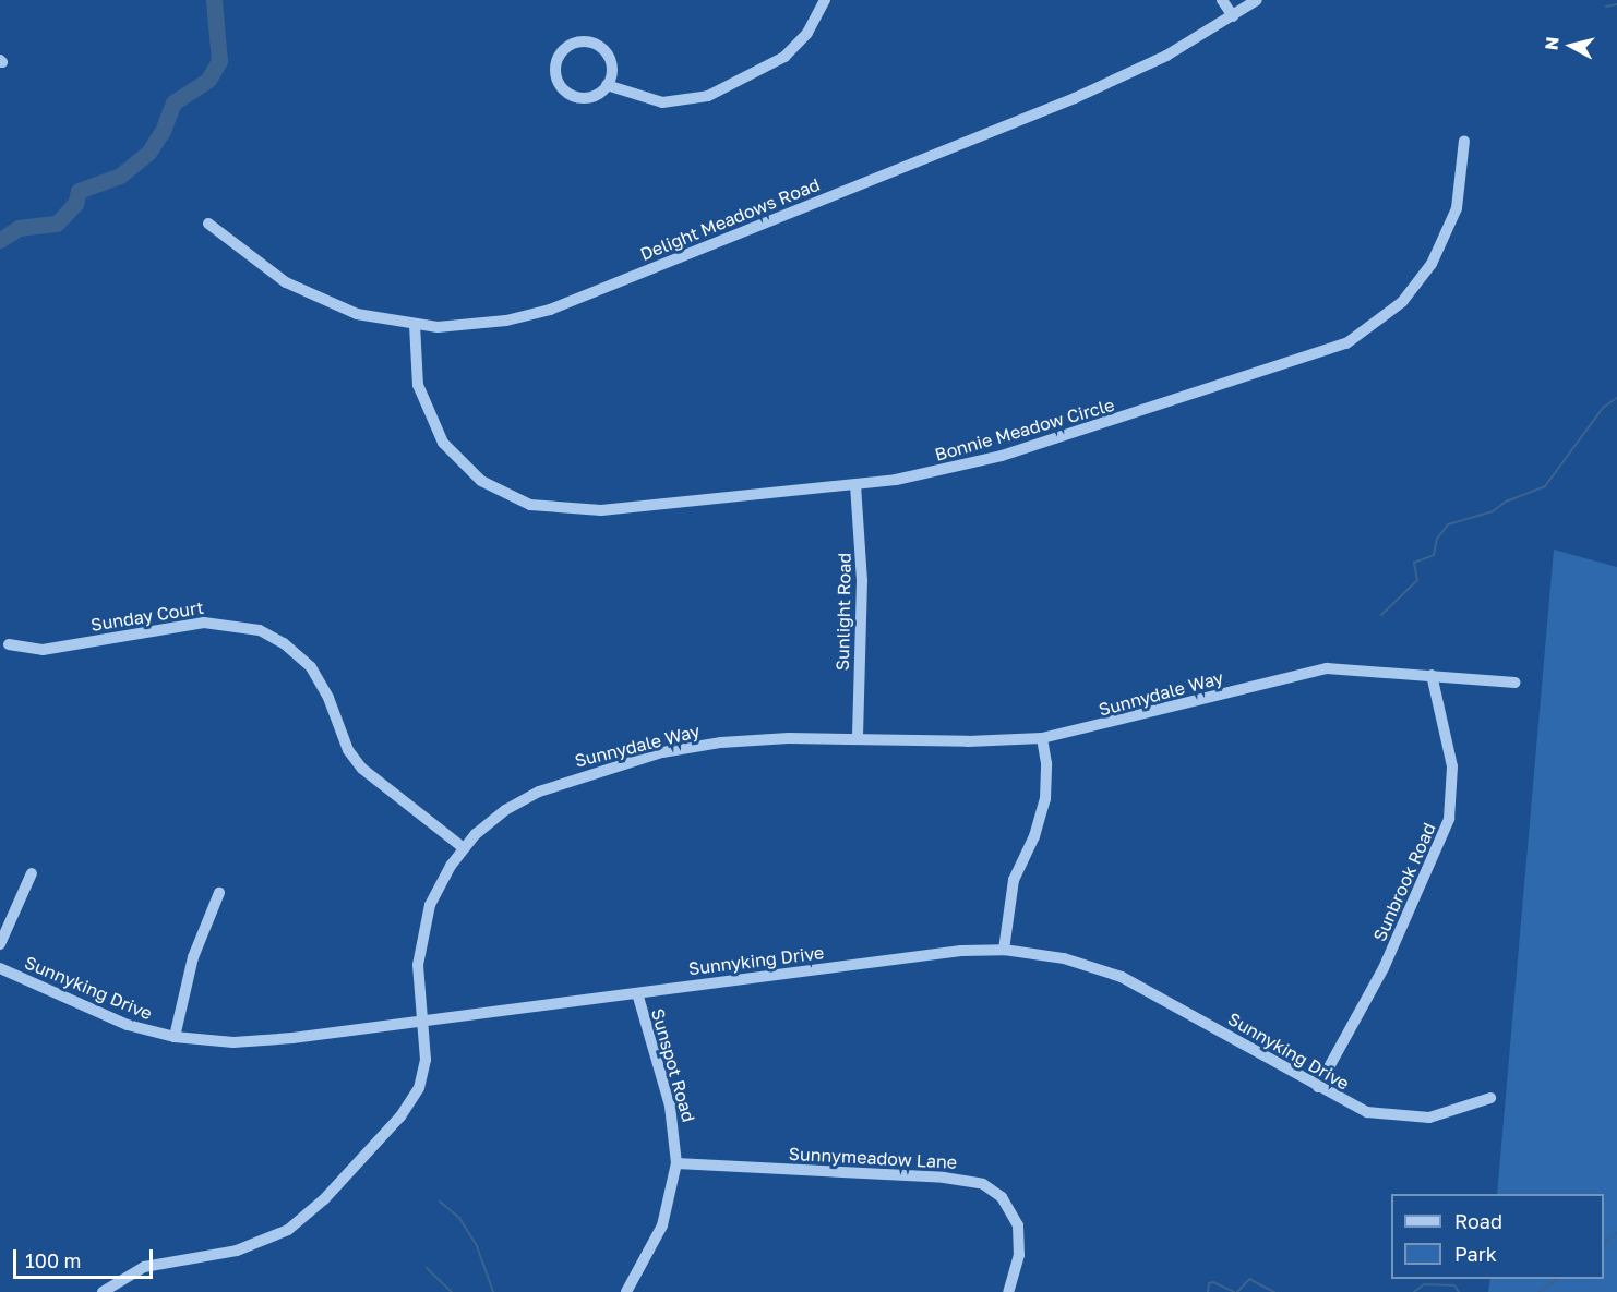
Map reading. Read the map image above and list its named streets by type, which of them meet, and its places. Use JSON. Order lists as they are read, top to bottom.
{
  "streets": {
    "street": [
      "Delight Meadows Road",
      "Bonnie Meadow Circle",
      "Sunlight Road",
      "Sunday Court",
      "Sunnydale Way",
      "Sunbrook Road",
      "Sunnyking Drive",
      "Sunspot Road",
      "Sunnymeadow Lane"
    ]
  },
  "crossings": [
    ["Delight Meadows Road", "Bonnie Meadow Circle"],
    ["Bonnie Meadow Circle", "Sunlight Road"],
    ["Sunlight Road", "Sunnydale Way"],
    ["Sunday Court", "Sunnydale Way"],
    ["Sunnydale Way", "Sunbrook Road"],
    ["Sunnydale Way", "Sunnyking Drive"],
    ["Sunbrook Road", "Sunnyking Drive"],
    ["Sunnyking Drive", "Sunspot Road"],
    ["Sunspot Road", "Sunnymeadow Lane"]
  ],
  "legend": ["Road", "Park"],
  "scale_bar": "100 m",
  "north": "left"
}
